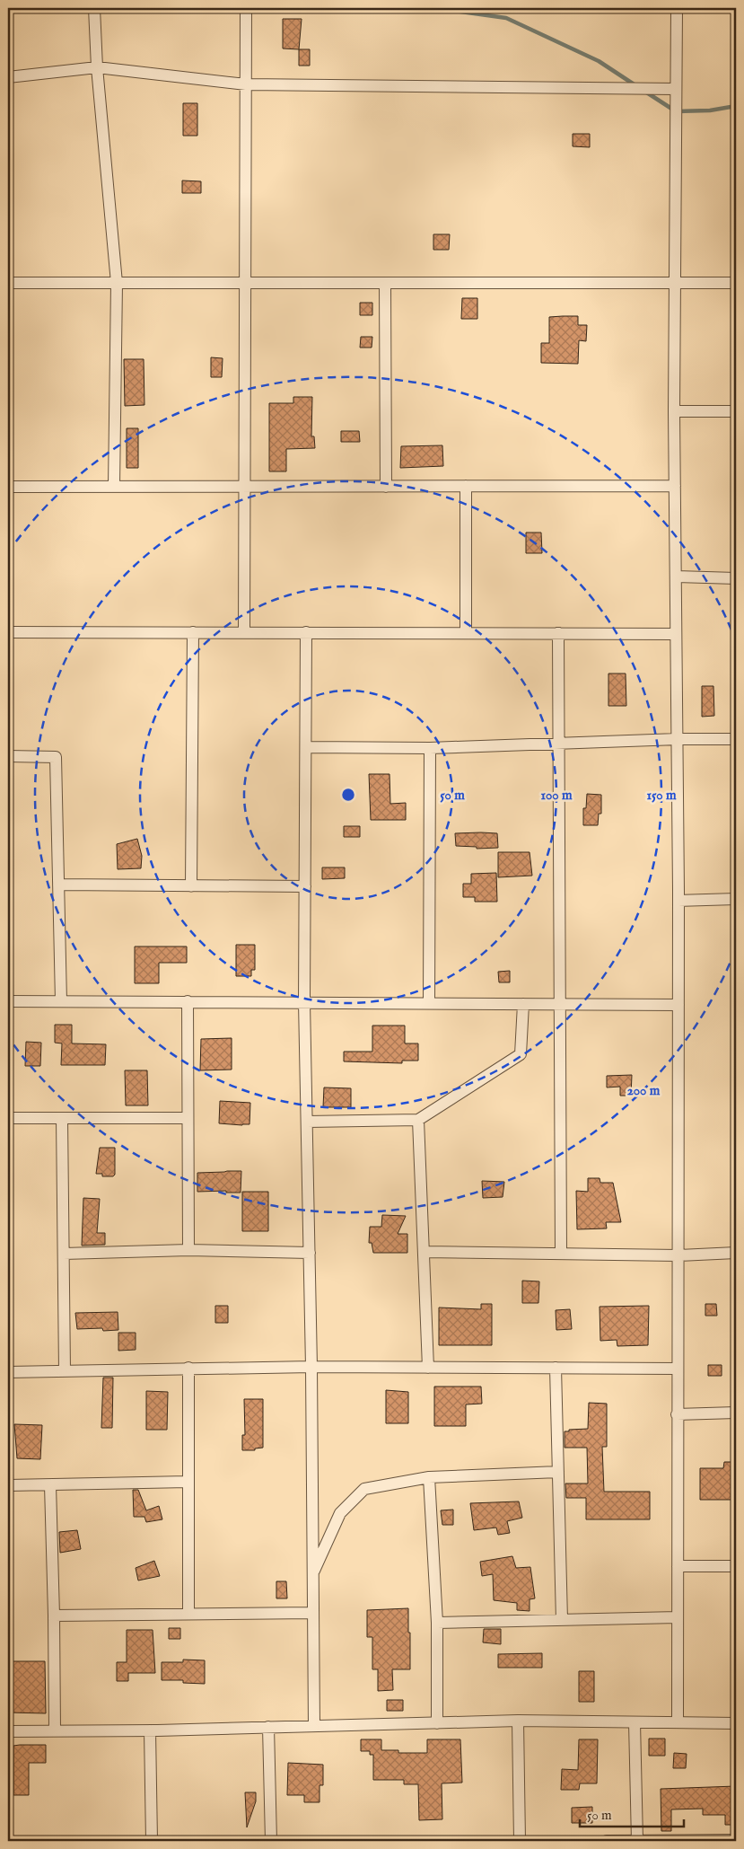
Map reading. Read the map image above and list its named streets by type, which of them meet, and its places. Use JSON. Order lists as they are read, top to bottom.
{
  "scale_bar": "50 m",
  "rings": [
    "50 m",
    "100 m",
    "150 m",
    "200 m"
  ]
}
